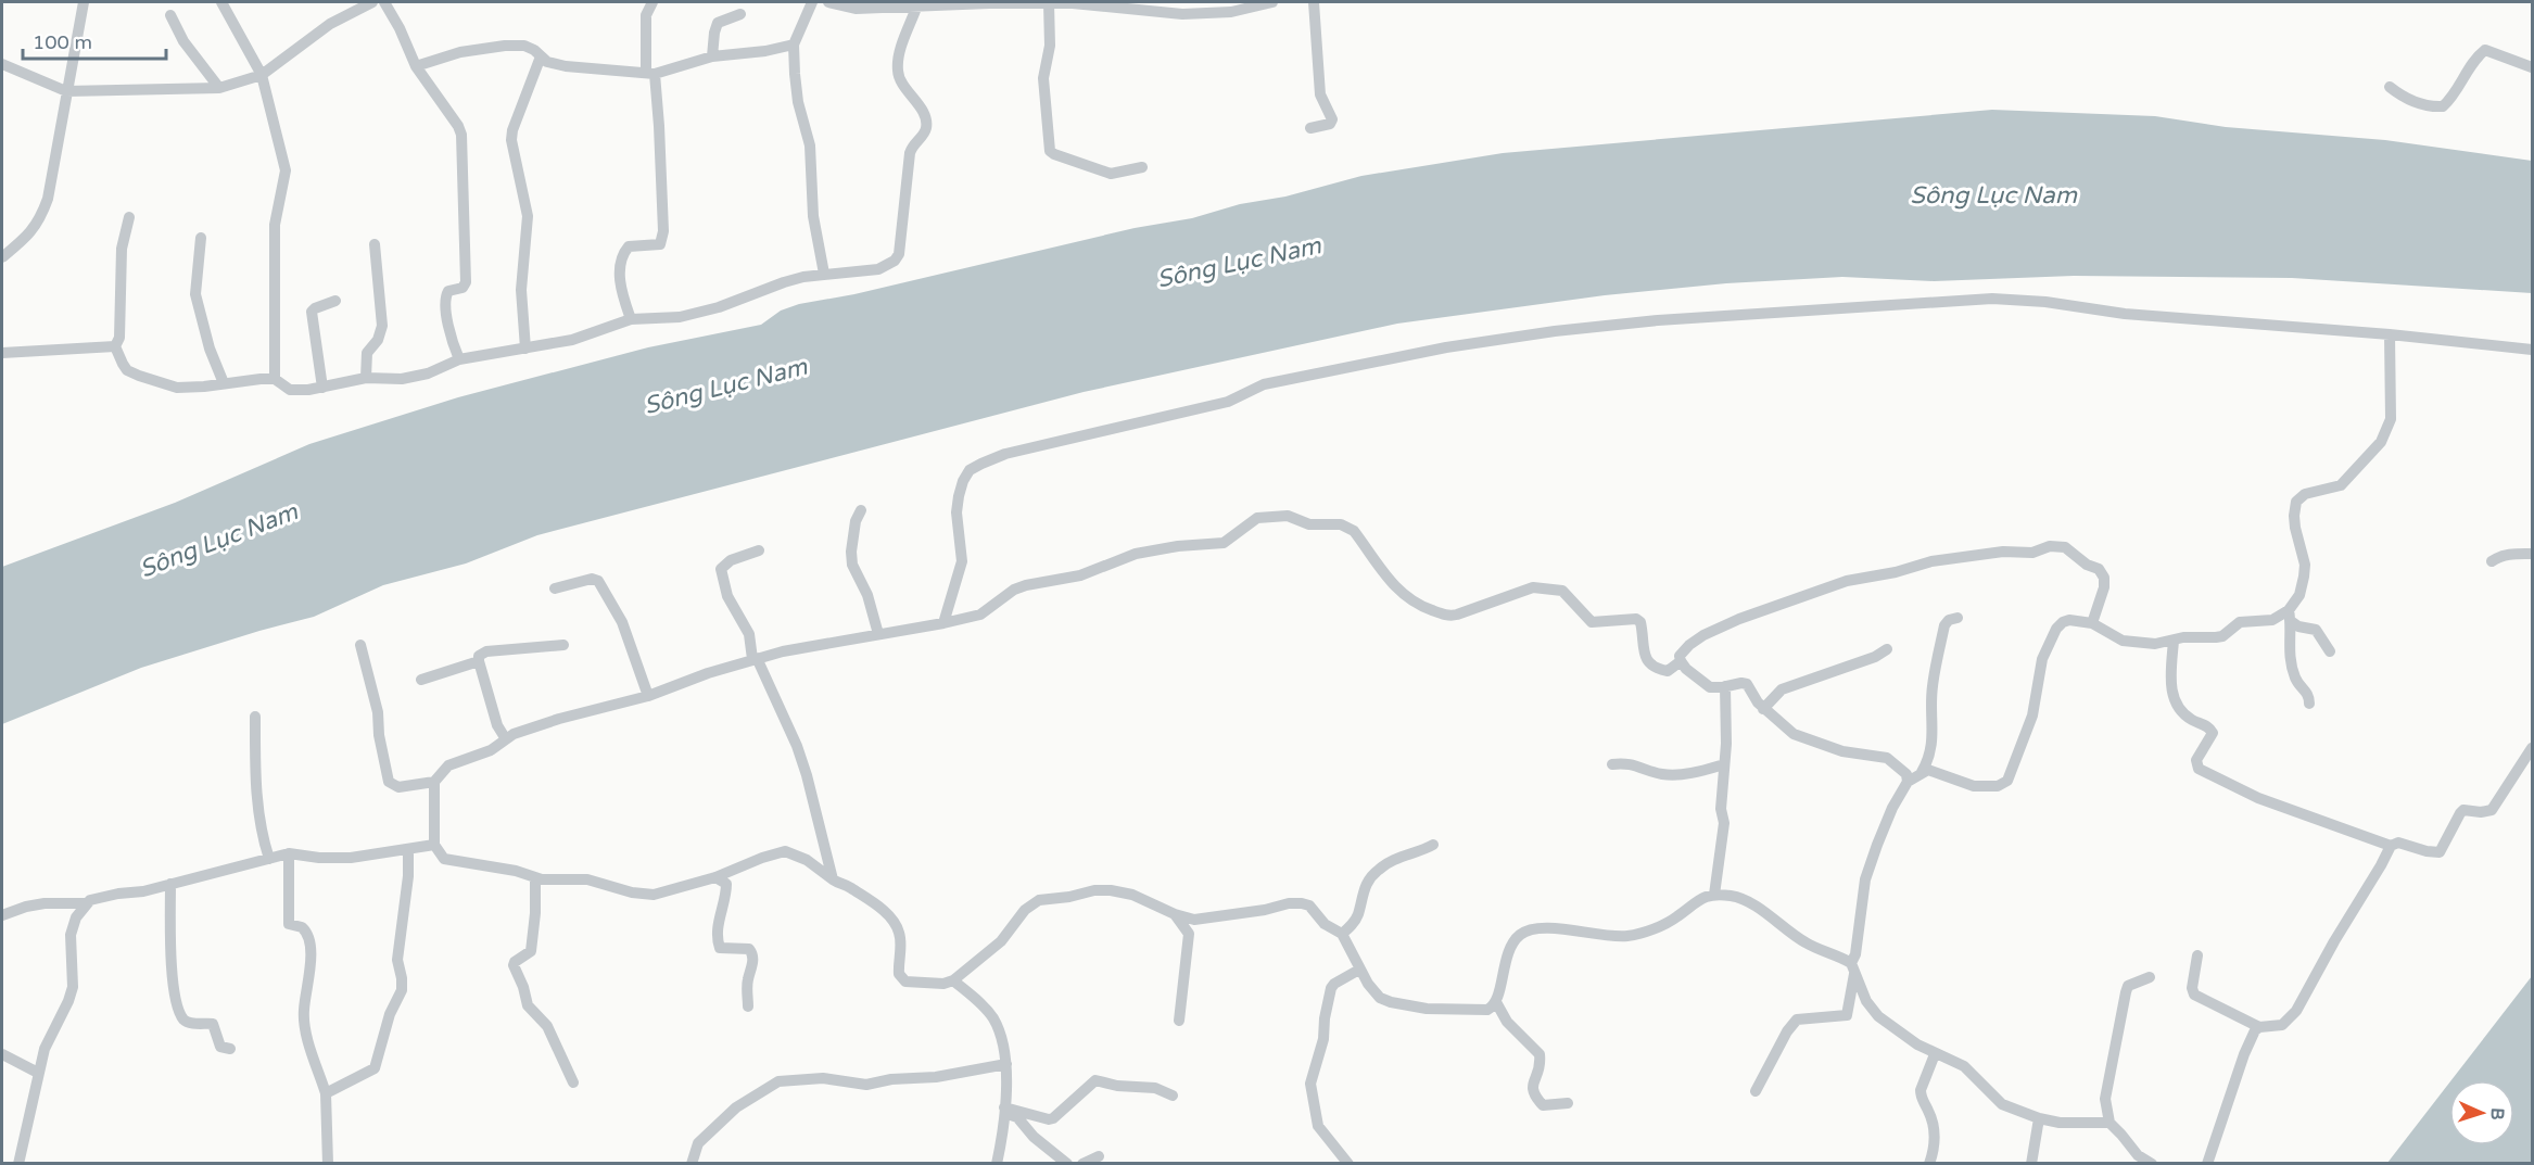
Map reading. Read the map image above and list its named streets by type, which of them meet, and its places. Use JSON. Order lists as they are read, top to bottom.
{
  "water": ["Sông Lục Nam"],
  "scale_bar": "100 m",
  "north": "right"
}
